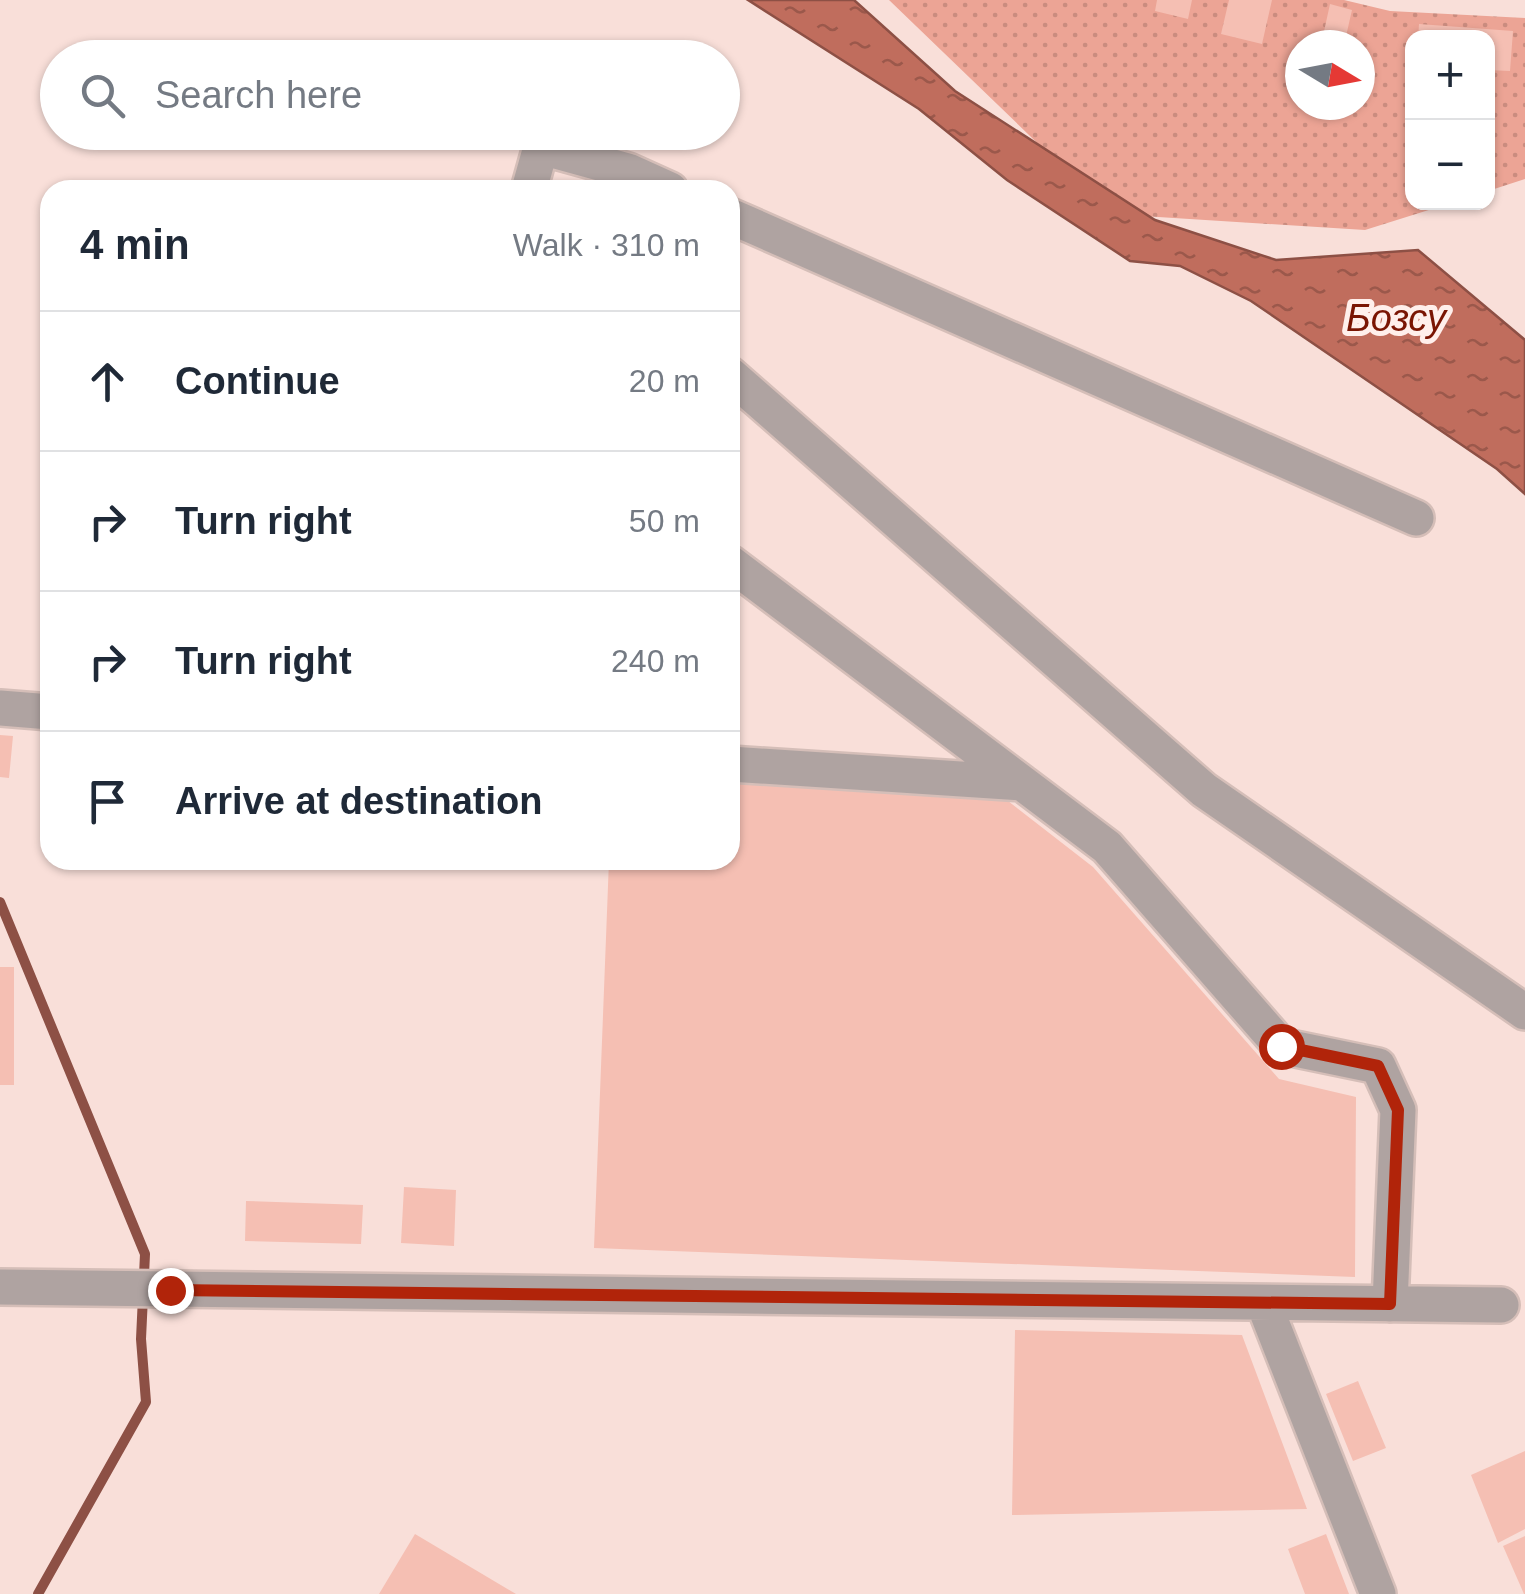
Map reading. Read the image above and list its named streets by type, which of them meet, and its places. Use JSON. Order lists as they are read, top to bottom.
{
  "water": ["Бозсу"],
  "north": "right",
  "page": {
    "map_buttons": ["+", "−"],
    "search": "Search here",
    "heading": ["4 min", "Walk · 310 m"],
    "list": [
      ["Continue", "20 m"],
      ["Turn right", "50 m"],
      ["Turn right", "240 m"],
      "Arrive at destination"
    ]
  }
}
